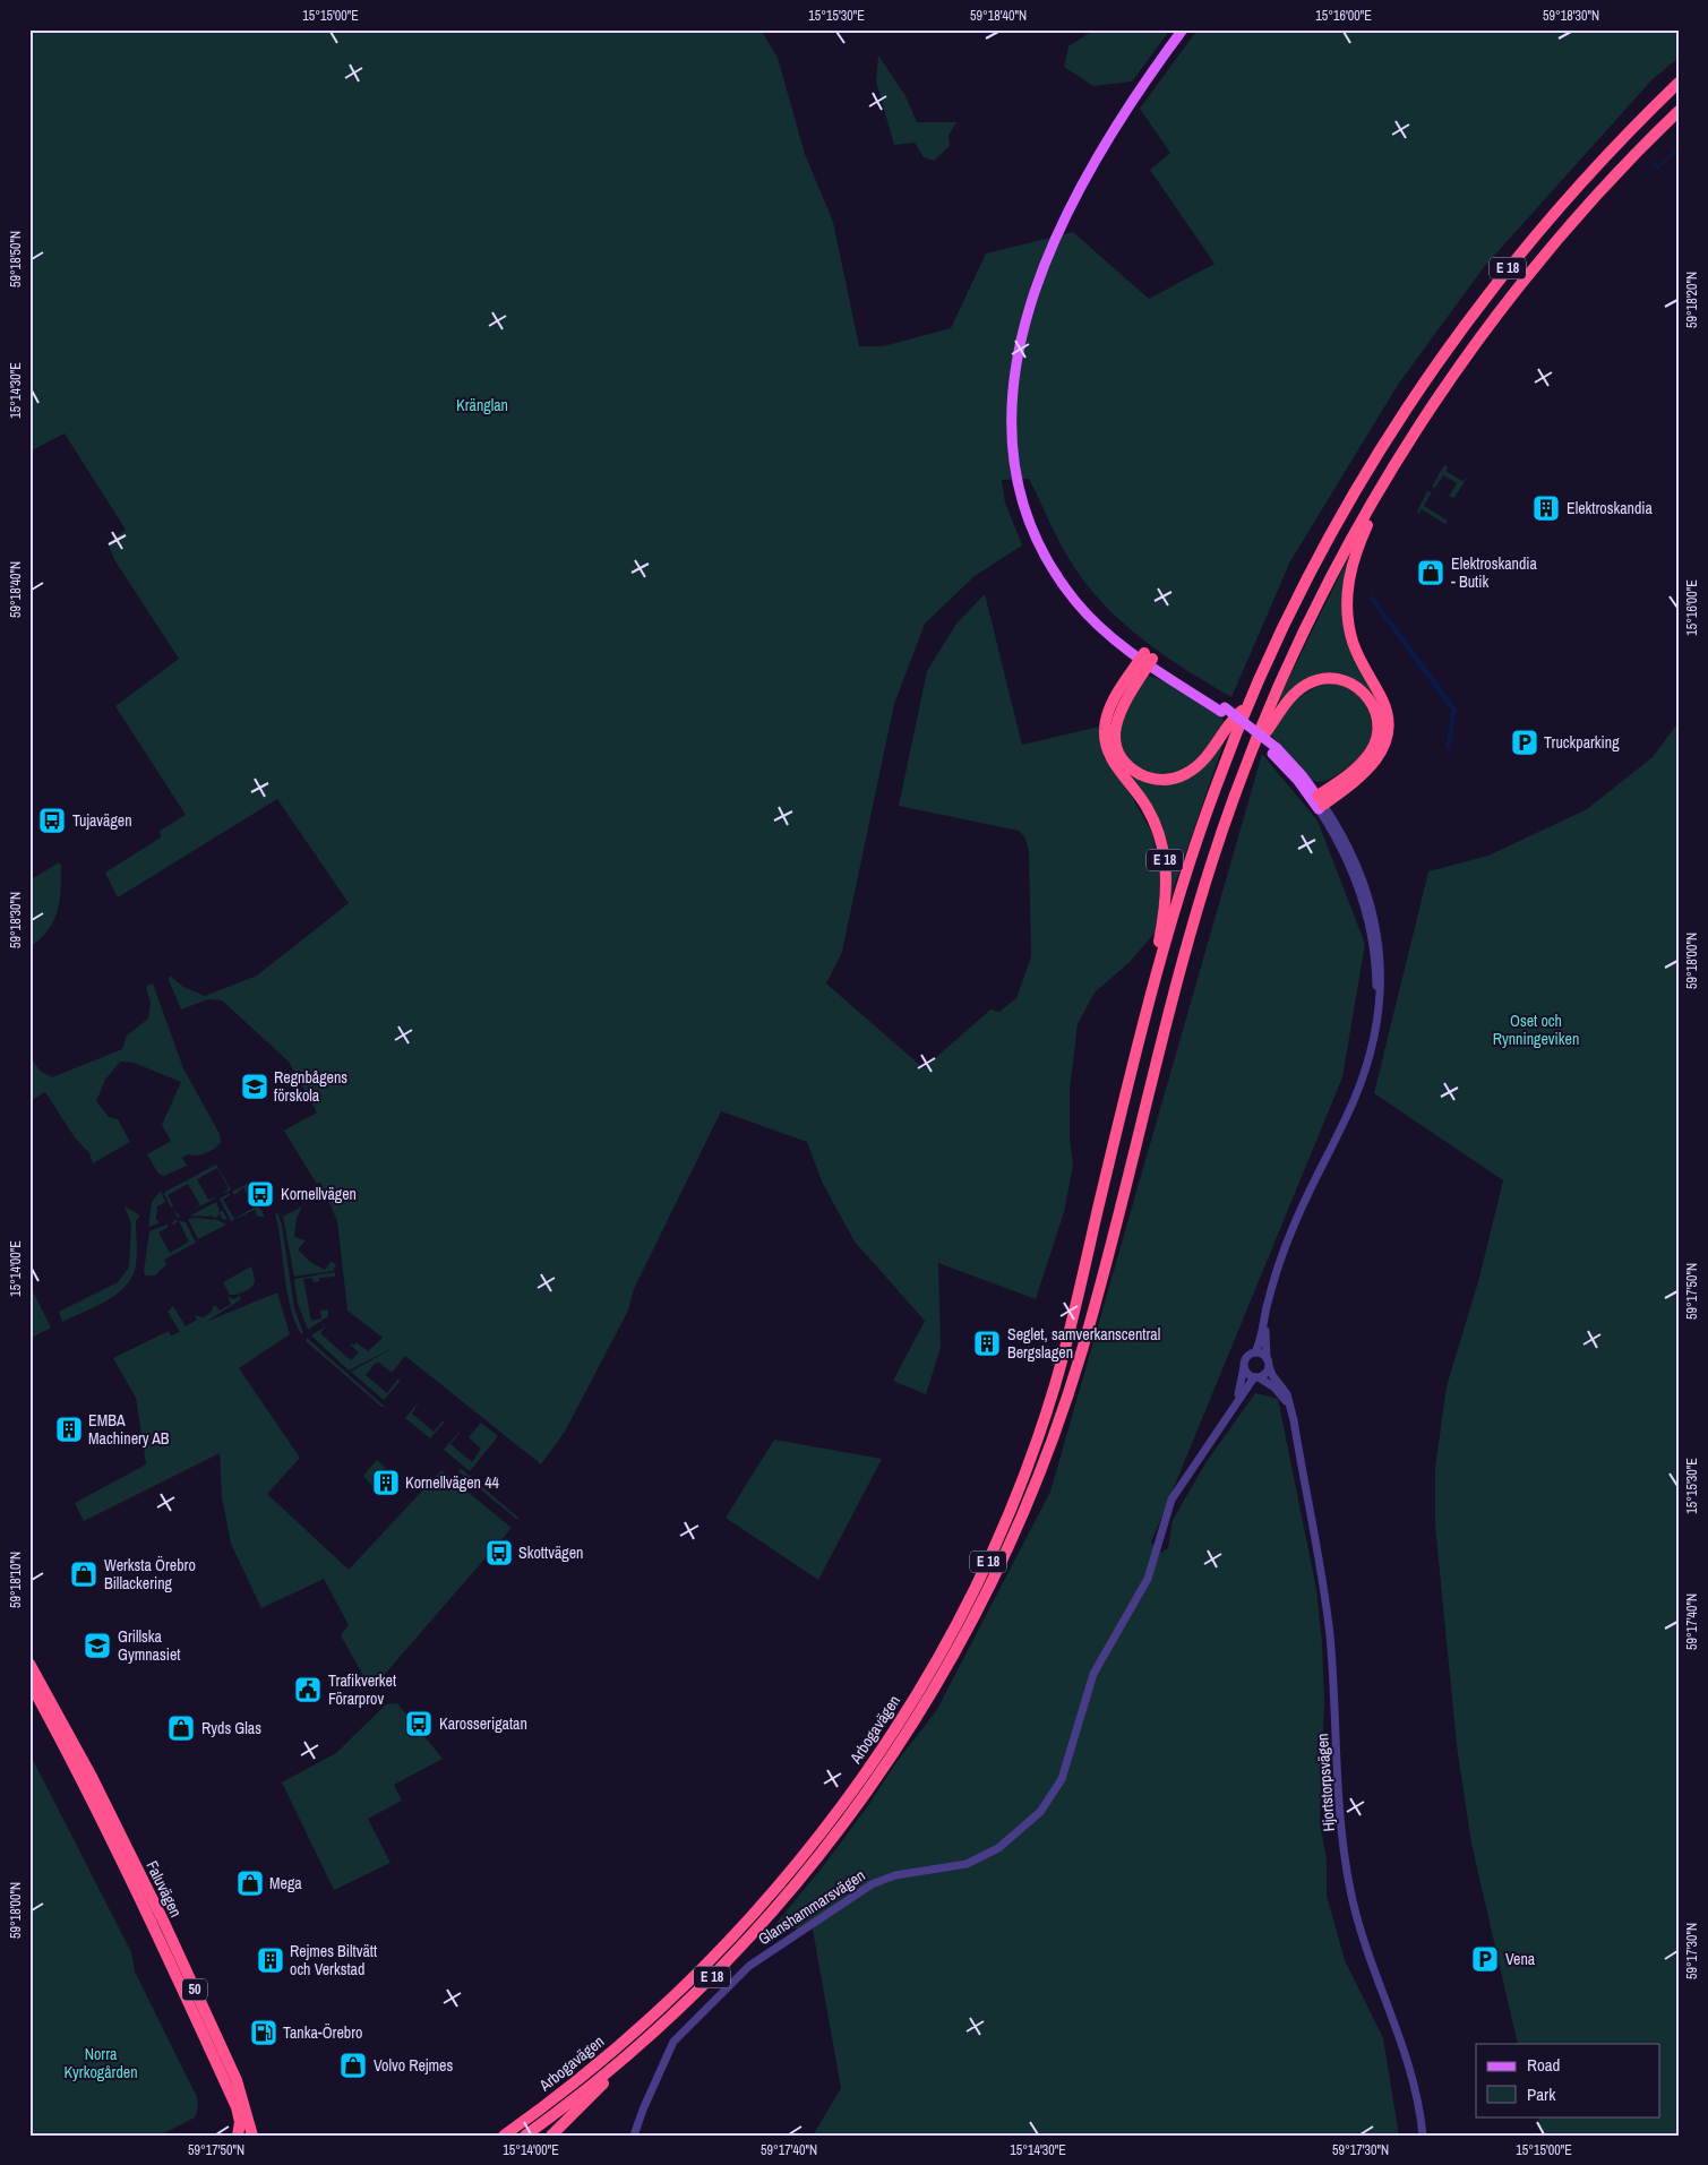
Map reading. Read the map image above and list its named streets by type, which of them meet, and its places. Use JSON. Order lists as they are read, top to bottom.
{
  "streets": {
    "highway": [
      "E 18",
      "Arbogavägen",
      "Faluvägen",
      "50"
    ],
    "street": ["Hjortstorpsvägen", "Glanshammarsvägen"]
  },
  "crossings": [
    ["E 18", "Arbogavägen"],
    ["Faluvägen", "50"]
  ],
  "parks": ["Kränglan", "Oset och Rynningeviken", "Norra Kyrkogården"],
  "places": {
    "building": [
      "Elektroskandia",
      "Seglet, samverkanscentral Bergslagen",
      "EMBA Machinery AB",
      "Kornellvägen 44",
      "Rejmes Biltvätt och Verkstad"
    ],
    "shop": [
      "Elektroskandia - Butik",
      "Werksta Örebro Billackering",
      "Ryds Glas",
      "Mega",
      "Volvo Rejmes"
    ],
    "parking": ["Truckparking", "Vena"],
    "bus stop": [
      "Tujavägen",
      "Kornellvägen",
      "Skottvägen",
      "Karosserigatan"
    ],
    "school or university": ["Regnbågens förskola", "Grillska Gymnasiet"],
    "public building": ["Trafikverket Förarprov"],
    "fuel station": ["Tanka-Örebro"]
  },
  "legend": ["Road", "Park"],
  "coordinates": [
    "15°15'00\"E",
    "15°15'30\"E",
    "59°18'40\"N",
    "15°16'00\"E",
    "59°18'30\"N",
    "59°18'50\"N",
    "59°18'20\"N",
    "15°14'30\"E",
    "59°18'00\"N",
    "15°14'00\"E",
    "59°17'50\"N",
    "59°18'10\"N",
    "59°17'40\"N",
    "59°17'30\"N"
  ]
}
